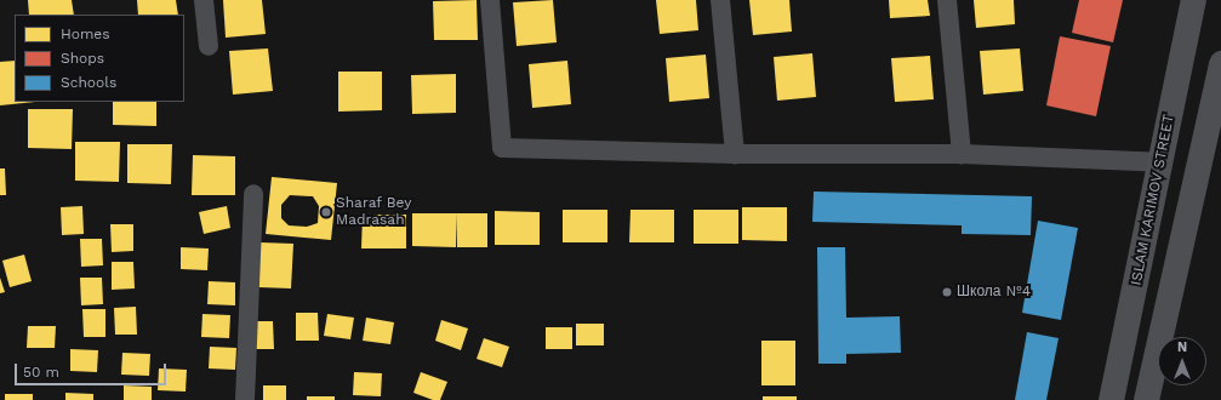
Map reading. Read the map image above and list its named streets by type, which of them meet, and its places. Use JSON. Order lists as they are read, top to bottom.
{
  "streets": {
    "main road": ["ISLAM KARIMOV STREET"]
  },
  "places": ["Sharaf Bey Madrasah", "Школа №4"],
  "legend": ["Homes", "Shops", "Schools"],
  "scale_bar": "50 m",
  "north": "top"
}
